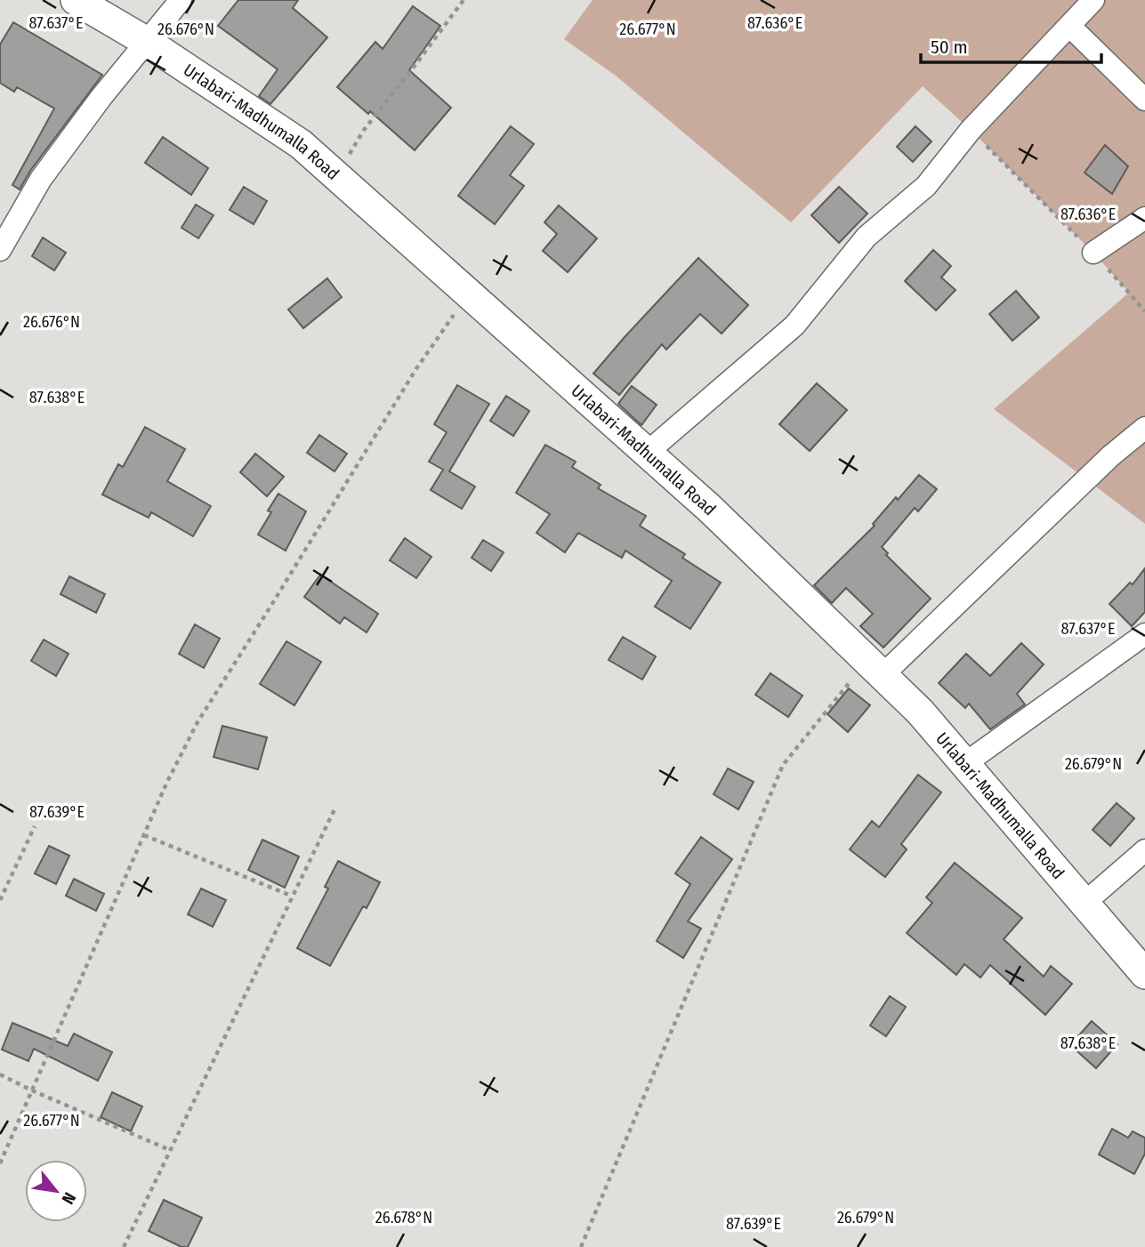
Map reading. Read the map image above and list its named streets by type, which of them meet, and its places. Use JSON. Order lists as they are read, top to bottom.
{
  "streets": {
    "main road": ["Urlabari-Madhumalla Road"]
  },
  "scale_bar": "50 m",
  "north": "bottom right",
  "coordinates": [
    "87.636°E",
    "87.637°E",
    "26.676°N",
    "26.677°N",
    "87.638°E",
    "26.679°N",
    "87.639°E",
    "26.678°N"
  ]
}
